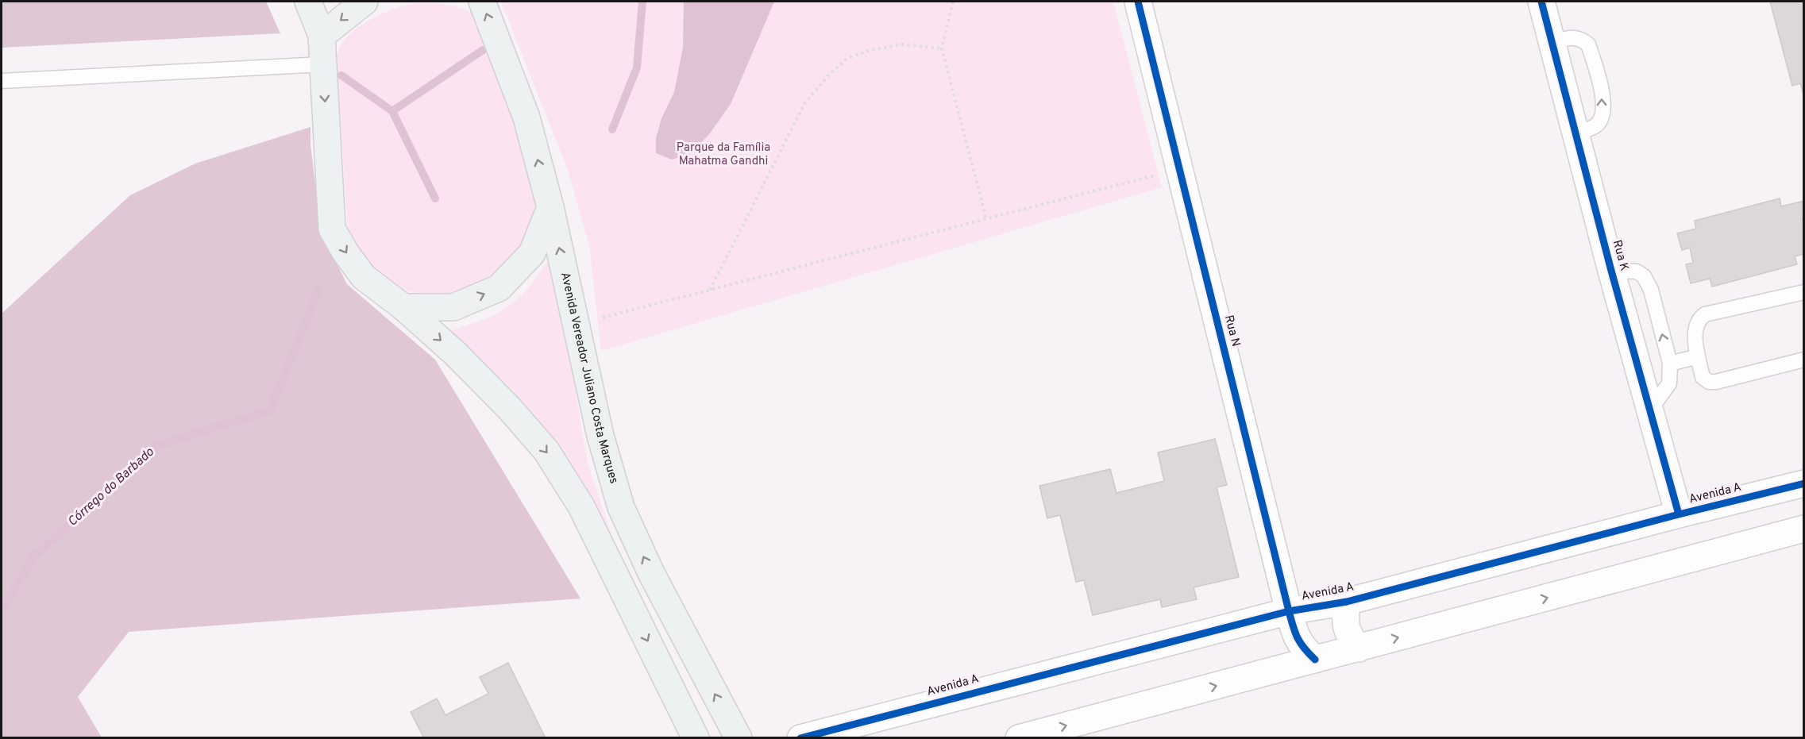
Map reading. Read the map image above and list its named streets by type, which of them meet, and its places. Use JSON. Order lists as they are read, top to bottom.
{
  "streets": {
    "main road": ["Avenida Vereador Juliano Costa Marques"],
    "street": ["Rua K", "Rua N", "Avenida A"]
  },
  "crossings": [
    ["Rua K", "Avenida A"],
    ["Rua N", "Avenida A"]
  ],
  "water": ["Córrego do Barbado"],
  "parks": ["Parque da Família Mahatma Gandhi"]
}
